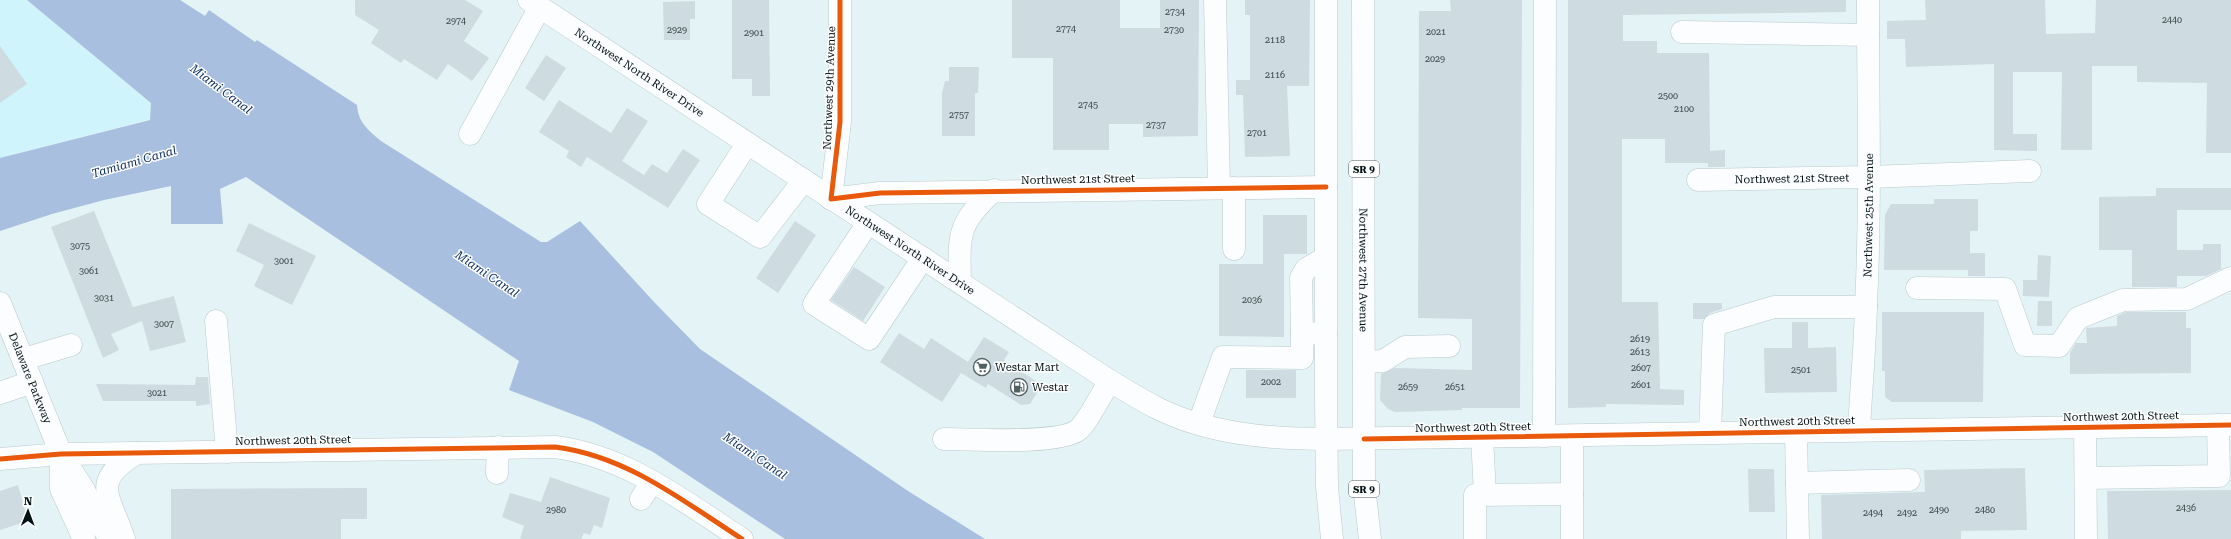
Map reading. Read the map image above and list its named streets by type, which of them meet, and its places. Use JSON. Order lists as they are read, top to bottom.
{
  "streets": {
    "main road": [
      "Northwest North River Drive",
      "Northwest 29th Avenue",
      "SR 9",
      "Northwest 21st Street",
      "Northwest 25th Avenue",
      "Northwest 27th Avenue",
      "Delaware Parkway",
      "Northwest 20th Street"
    ]
  },
  "crossings": [
    ["Northwest North River Drive", "Northwest 29th Avenue"],
    ["Northwest North River Drive", "Northwest 21st Street"],
    ["Northwest North River Drive", "Northwest 20th Street"],
    ["Northwest 29th Avenue", "Northwest 21st Street"],
    ["Northwest 21st Street", "Northwest 25th Avenue"],
    ["Northwest 25th Avenue", "Northwest 20th Street"],
    ["Northwest 27th Avenue", "Northwest 20th Street"],
    ["Delaware Parkway", "Northwest 20th Street"]
  ],
  "water": ["Miami Canal", "Tamiami Canal"],
  "places": {
    "supermarket": ["Westar Mart"],
    "fuel station": ["Westar"]
  },
  "house_numbers": [
    "2734",
    "2440",
    "2974",
    "2774",
    "2929",
    "2730",
    "2021",
    "2901",
    "2118",
    "2029",
    "2116",
    "2500",
    "2745",
    "2100",
    "2757",
    "2737",
    "2701",
    "3075",
    "3001",
    "3061",
    "3031",
    "2036",
    "3007",
    "2619",
    "2613",
    "2607",
    "2501",
    "2002",
    "2601",
    "2659",
    "2651",
    "3021",
    "2436",
    "2980",
    "2490",
    "2480",
    "2494",
    "2492"
  ],
  "north": "top"
}
